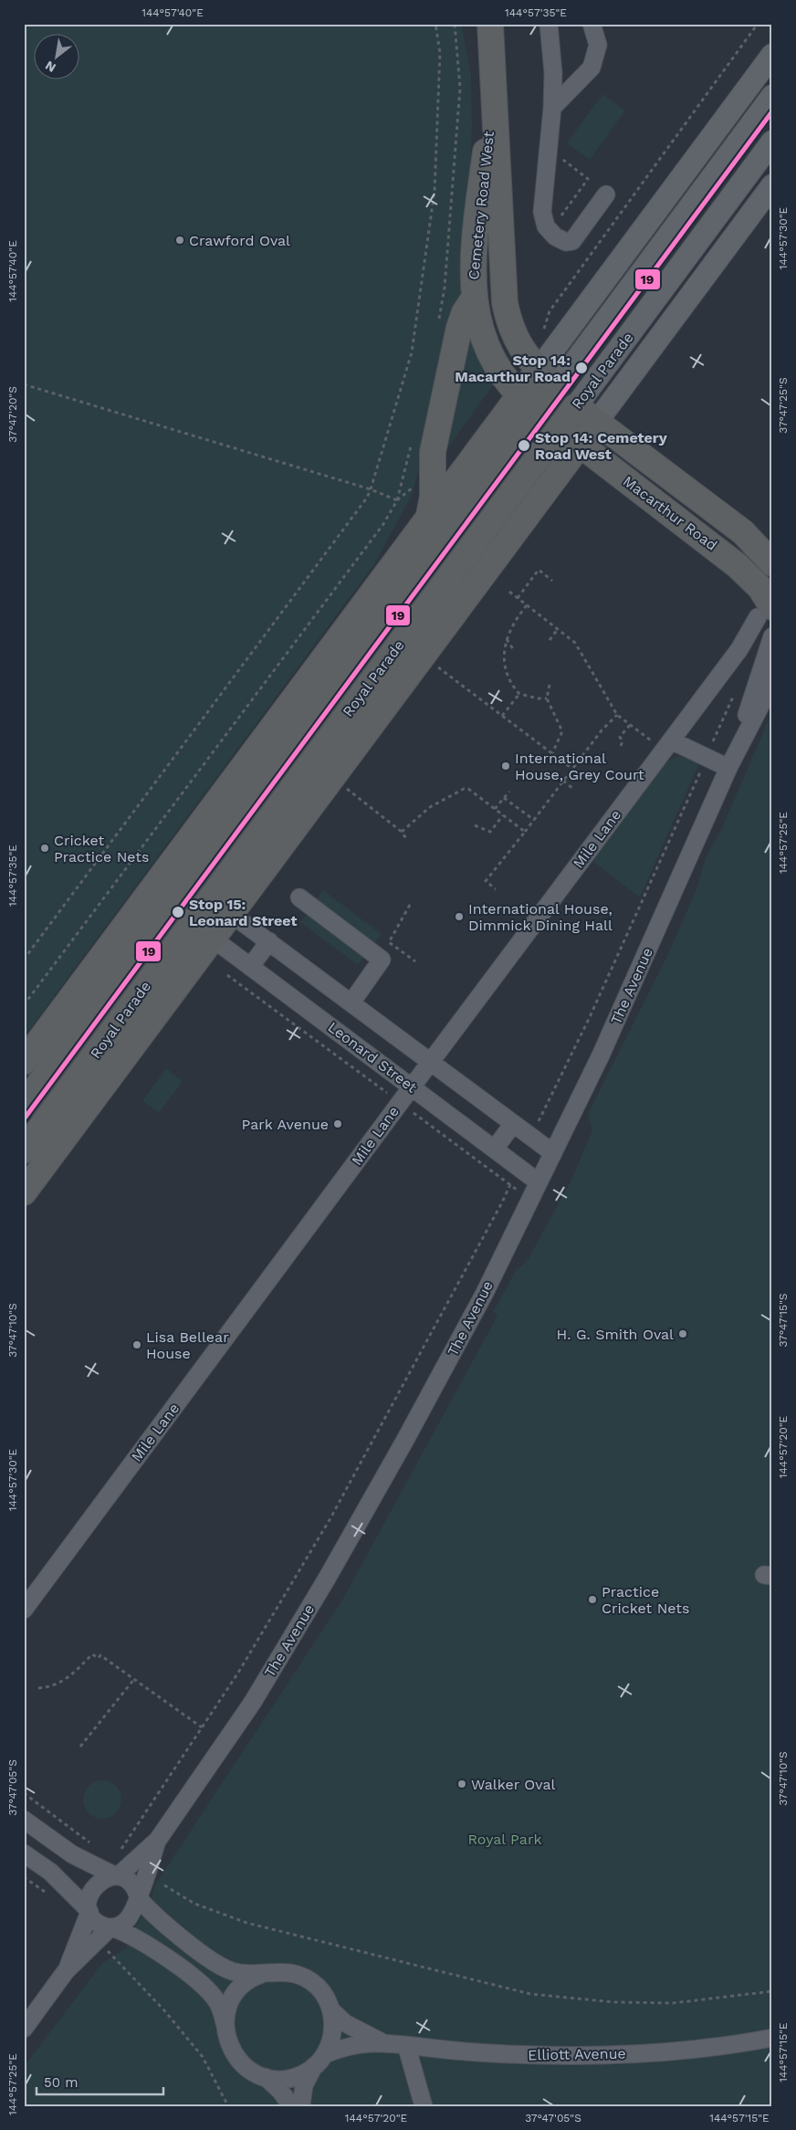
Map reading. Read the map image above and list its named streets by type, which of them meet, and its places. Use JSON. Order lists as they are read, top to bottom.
{
  "streets": {
    "highway": ["Cemetery Road West", "Royal Parade", "Macarthur Road"],
    "street": [
      "Mile Lane",
      "The Avenue",
      "Leonard Street",
      "Elliott Avenue"
    ]
  },
  "crossings": [
    ["Cemetery Road West", "Royal Parade"],
    ["Cemetery Road West", "Macarthur Road"],
    ["Royal Parade", "Macarthur Road"],
    ["Royal Parade", "Leonard Street"],
    ["Macarthur Road", "Mile Lane"],
    ["Mile Lane", "Leonard Street"],
    ["The Avenue", "Leonard Street"]
  ],
  "parks": ["Royal Park"],
  "places": [
    "Crawford Oval",
    "Stop 14: Macarthur Road",
    "Stop 14: Cemetery Road West",
    "International House, Grey Court",
    "Cricket Practice Nets",
    "Stop 15: Leonard Street",
    "International House, Dimmick Dining Hall",
    "Park Avenue",
    "H. G. Smith Oval",
    "Lisa Bellear House",
    "Practice Cricket Nets",
    "Walker Oval"
  ],
  "lines": ["transit line 19"],
  "scale_bar": "50 m",
  "north": "bottom left",
  "coordinates": [
    "144°57'40\"E",
    "144°57'35\"E",
    "144°57'30\"E",
    "37°47'25\"S",
    "37°47'20\"S",
    "144°57'25\"E",
    "37°47'15\"S",
    "37°47'10\"S",
    "144°57'20\"E",
    "37°47'05\"S",
    "144°57'15\"E"
  ]
}
